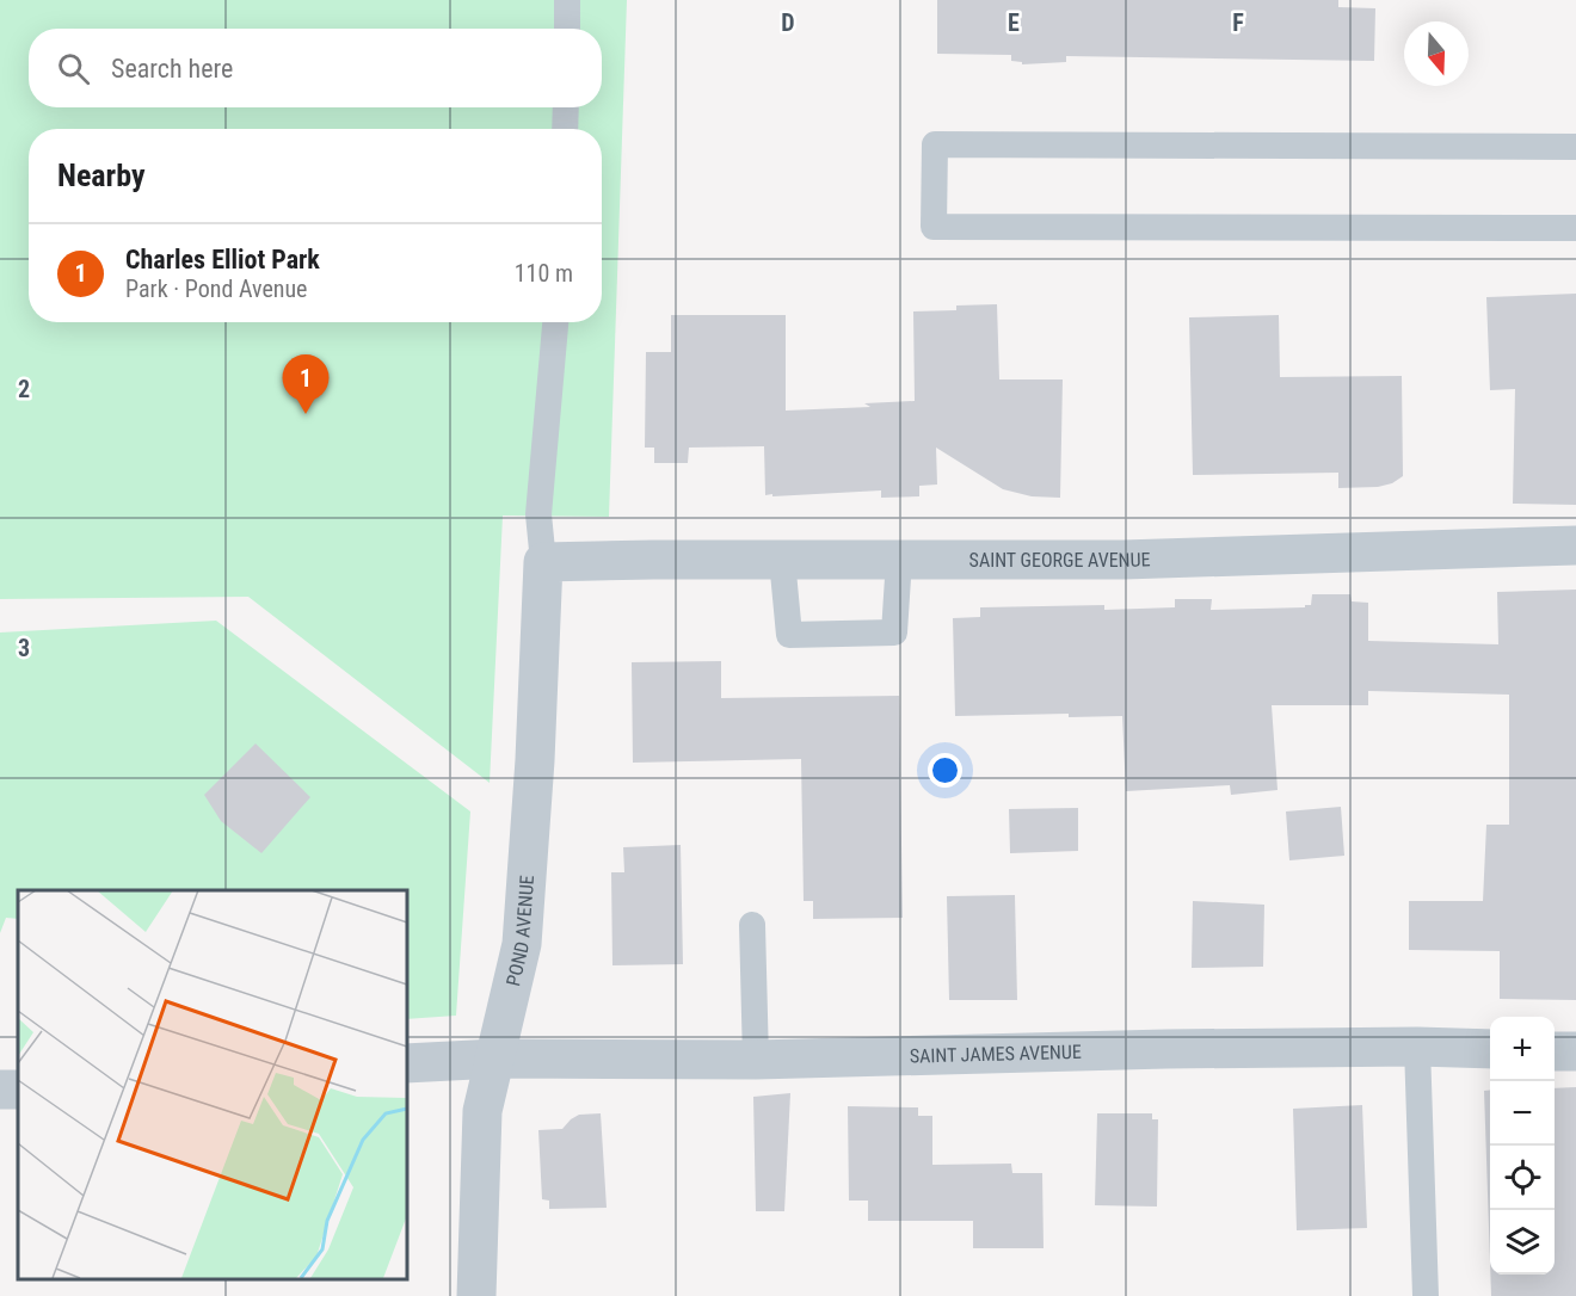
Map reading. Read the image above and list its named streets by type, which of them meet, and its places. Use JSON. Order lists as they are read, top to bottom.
{
  "streets": {
    "street": ["SAINT GEORGE AVENUE", "POND AVENUE", "SAINT JAMES AVENUE"]
  },
  "crossings": [
    ["SAINT GEORGE AVENUE", "POND AVENUE"],
    ["POND AVENUE", "SAINT JAMES AVENUE"]
  ],
  "north": "bottom",
  "page": {
    "search": "Search here",
    "heading": "Nearby",
    "list": [
      {
        "mark": "1",
        "name": "Charles Elliot Park",
        "note": "Park · Pond Avenue",
        "value": "110 m"
      }
    ],
    "pins": "1",
    "map_buttons": ["+", "−"]
  },
  "grid": {
    "columns": ["D", "E", "F"],
    "rows": ["2", "3"]
  }
}
